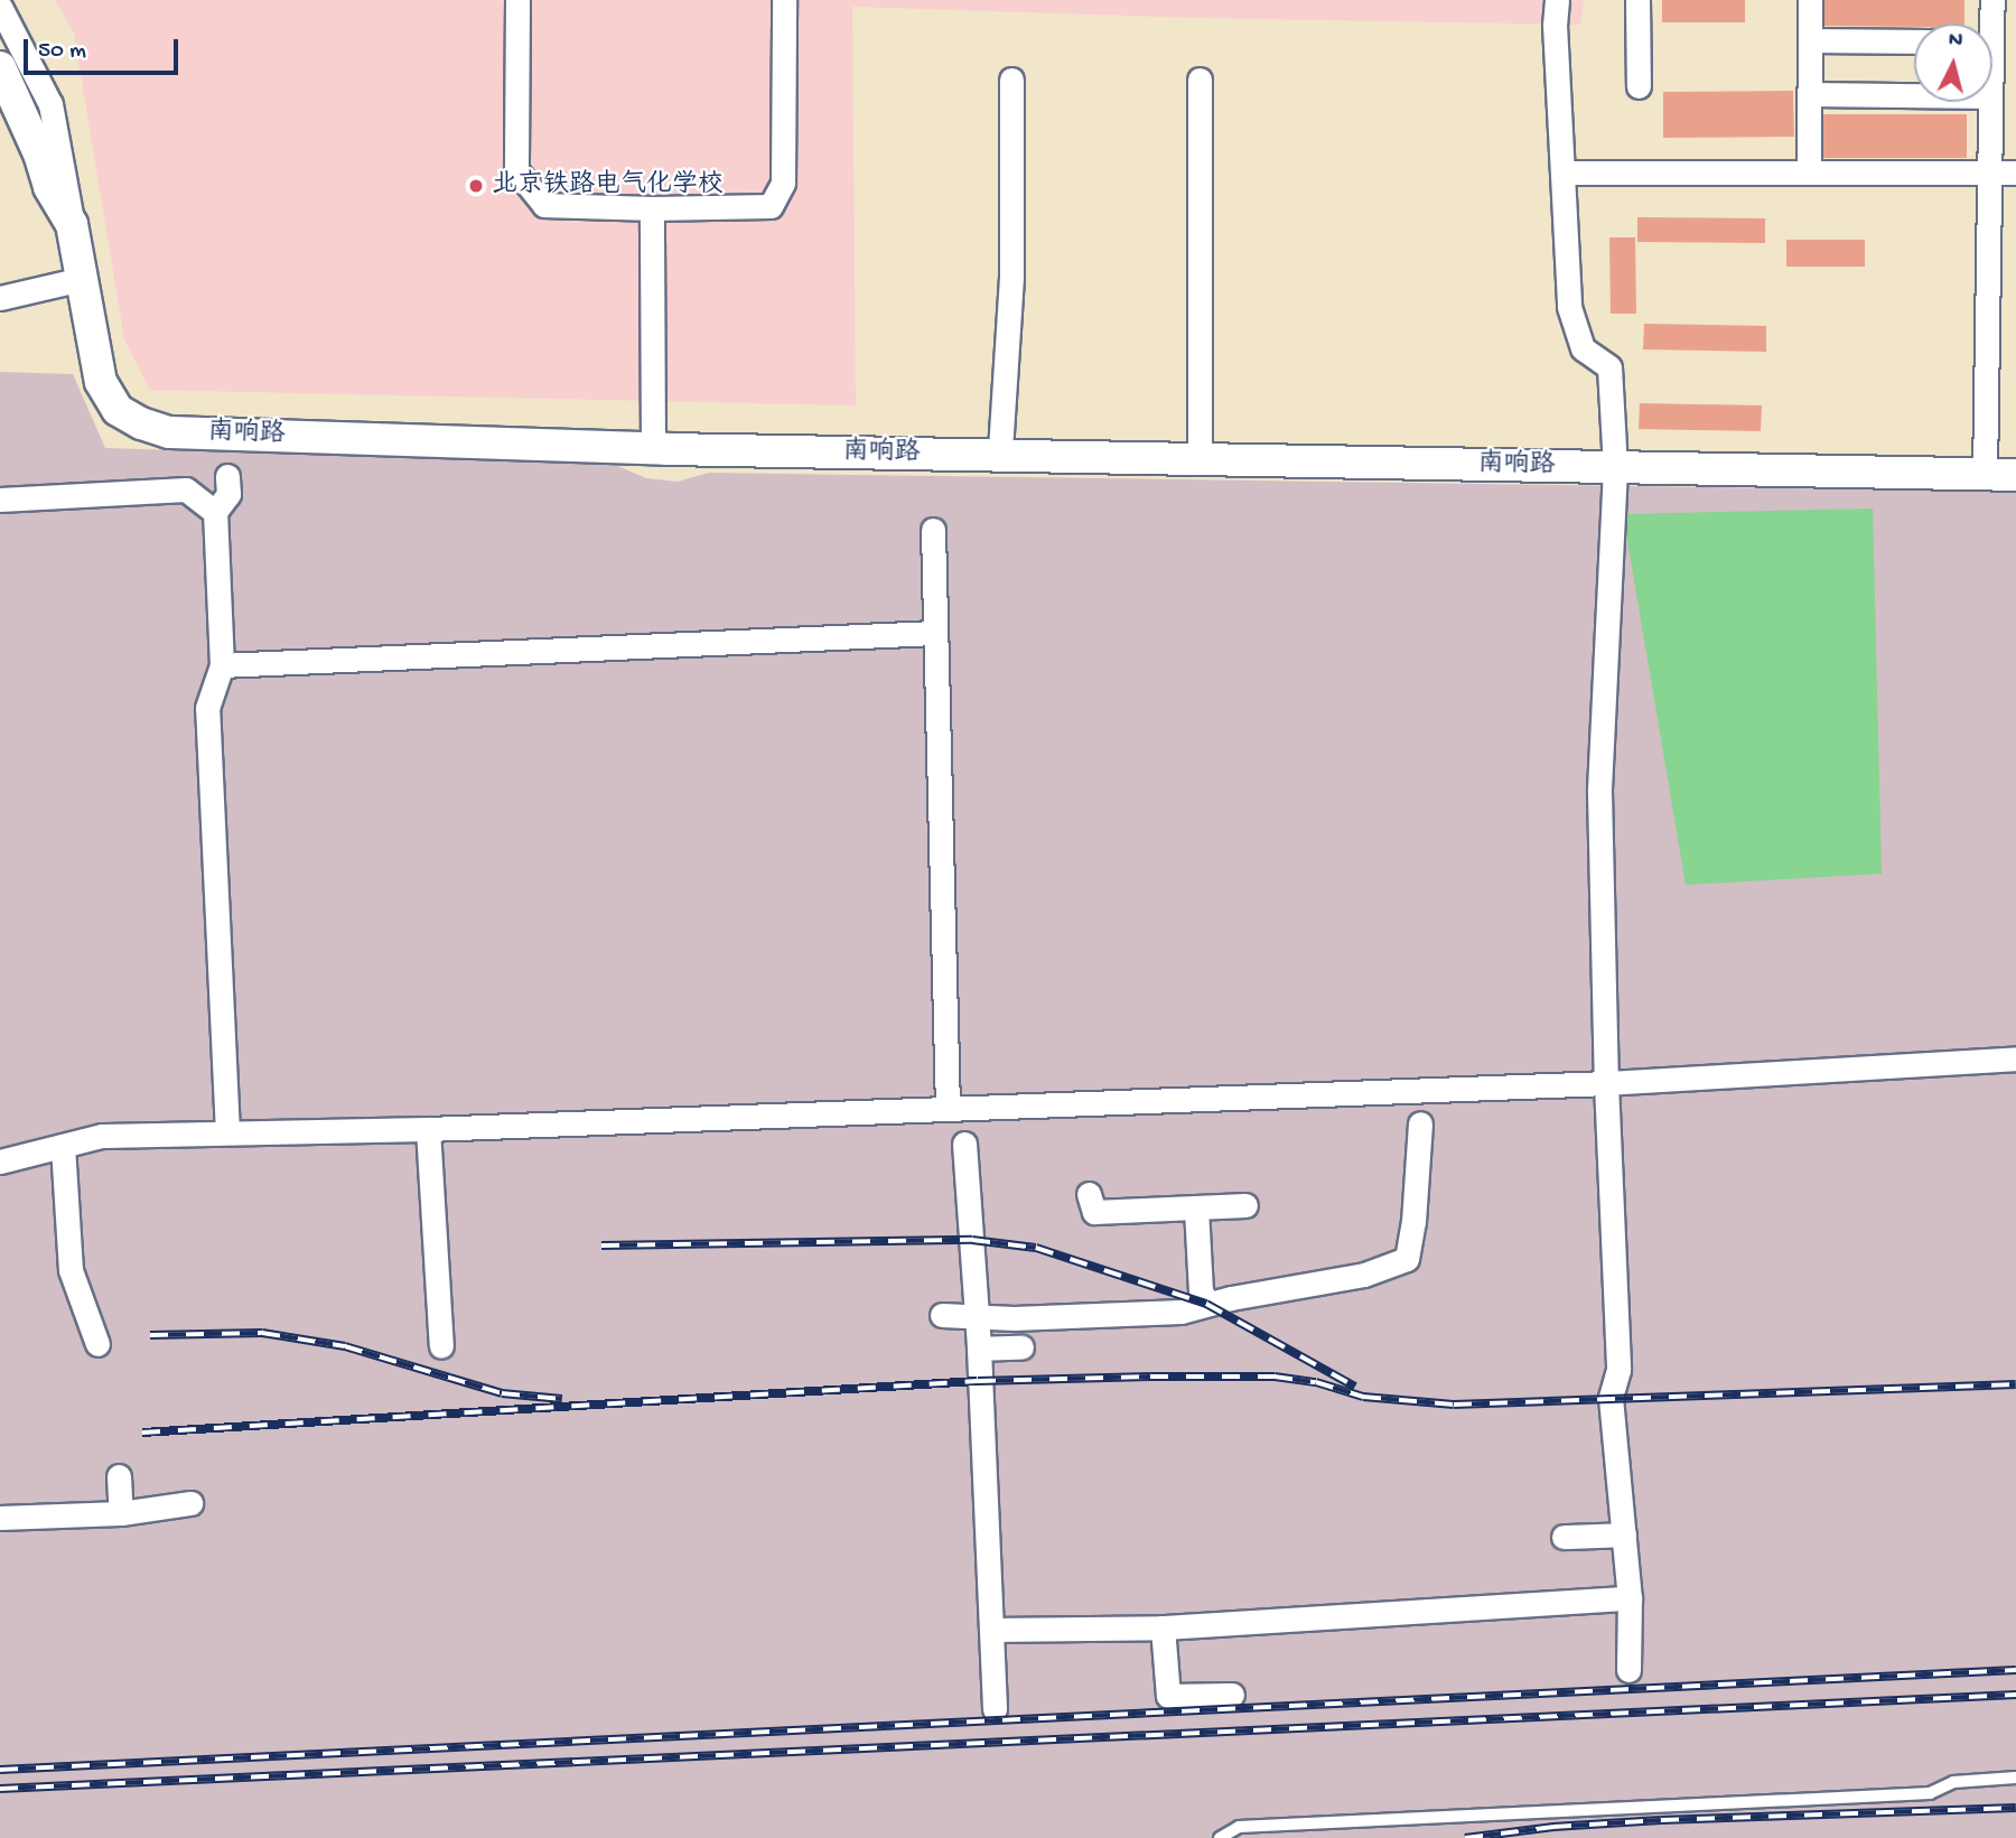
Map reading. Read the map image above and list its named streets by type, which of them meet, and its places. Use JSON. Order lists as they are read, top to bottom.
{
  "streets": {
    "street": ["南响路"]
  },
  "places": ["北京铁路电气化学校"],
  "scale_bar": "50 m",
  "north": "top"
}
